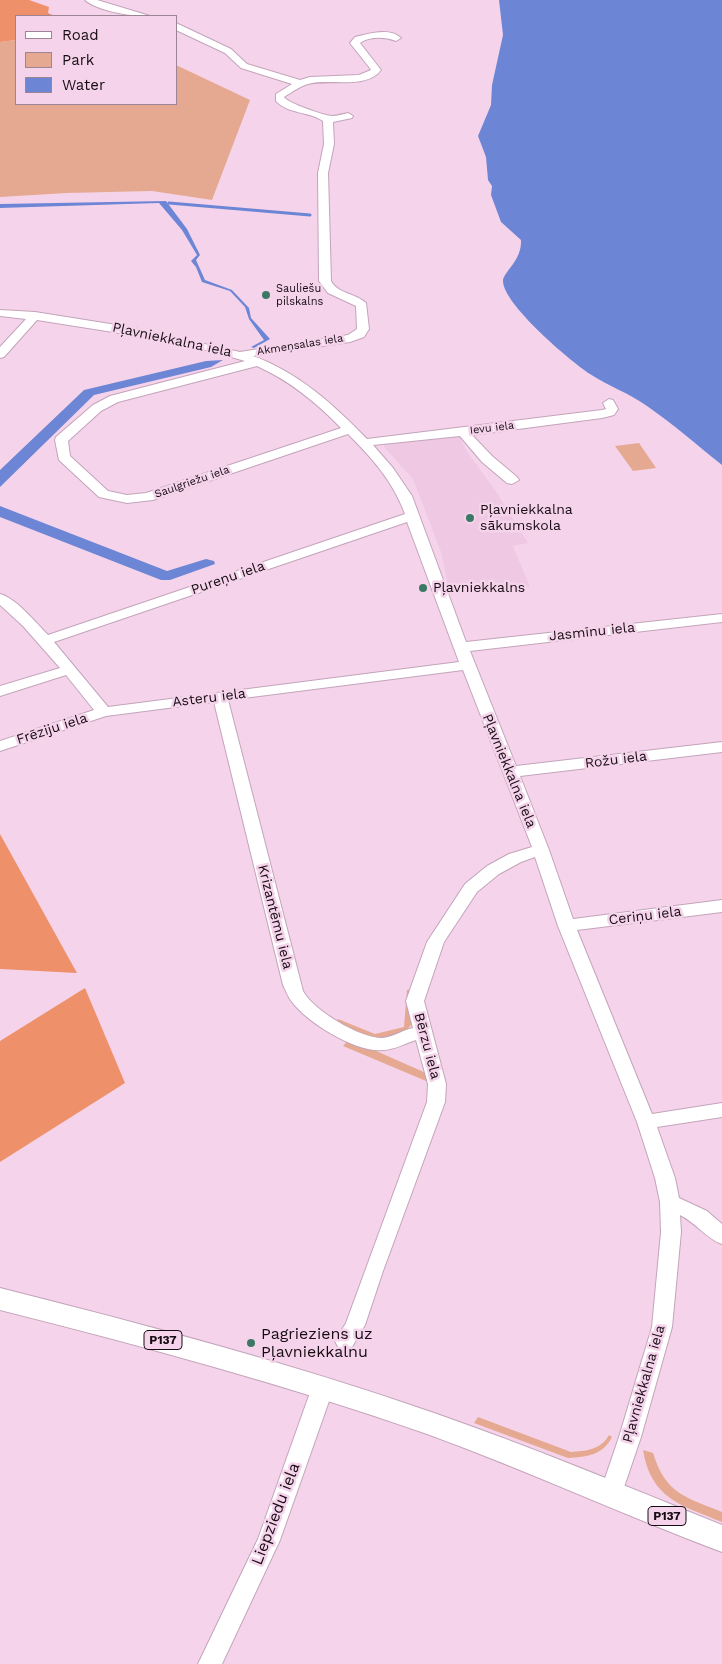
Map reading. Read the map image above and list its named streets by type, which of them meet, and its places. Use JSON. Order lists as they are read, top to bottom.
{
  "streets": {
    "main road": ["P137"],
    "street": [
      "Pļavniekkalna iela",
      "Akmeņsalas iela",
      "Ievu iela",
      "Saulgriežu iela",
      "Pureņu iela",
      "Jasmīnu iela",
      "Asteru iela",
      "Frēziju iela",
      "Rožu iela",
      "Ceriņu iela",
      "Krizantēmu iela",
      "Bērzu iela",
      "Liepziedu iela"
    ]
  },
  "crossings": [
    ["Pļavniekkalna iela", "Akmeņsalas iela"],
    ["Pļavniekkalna iela", "Ievu iela"],
    ["Pļavniekkalna iela", "Saulgriežu iela"],
    ["Pļavniekkalna iela", "Pureņu iela"],
    ["Pļavniekkalna iela", "Jasmīnu iela"],
    ["Pļavniekkalna iela", "Asteru iela"],
    ["Pļavniekkalna iela", "Rožu iela"],
    ["Pļavniekkalna iela", "Ceriņu iela"],
    ["Pļavniekkalna iela", "Bērzu iela"],
    ["Pļavniekkalna iela", "P137"],
    ["Asteru iela", "Frēziju iela"],
    ["Asteru iela", "Krizantēmu iela"],
    ["Krizantēmu iela", "Bērzu iela"],
    ["P137", "Liepziedu iela"]
  ],
  "places": [
    "Sauliešu pilskalns",
    "Pļavniekkalna sākumskola",
    "Pļavniekkalns",
    "Pagrieziens uz Pļavniekkalnu"
  ],
  "legend": ["Road", "Park", "Water"]
}
